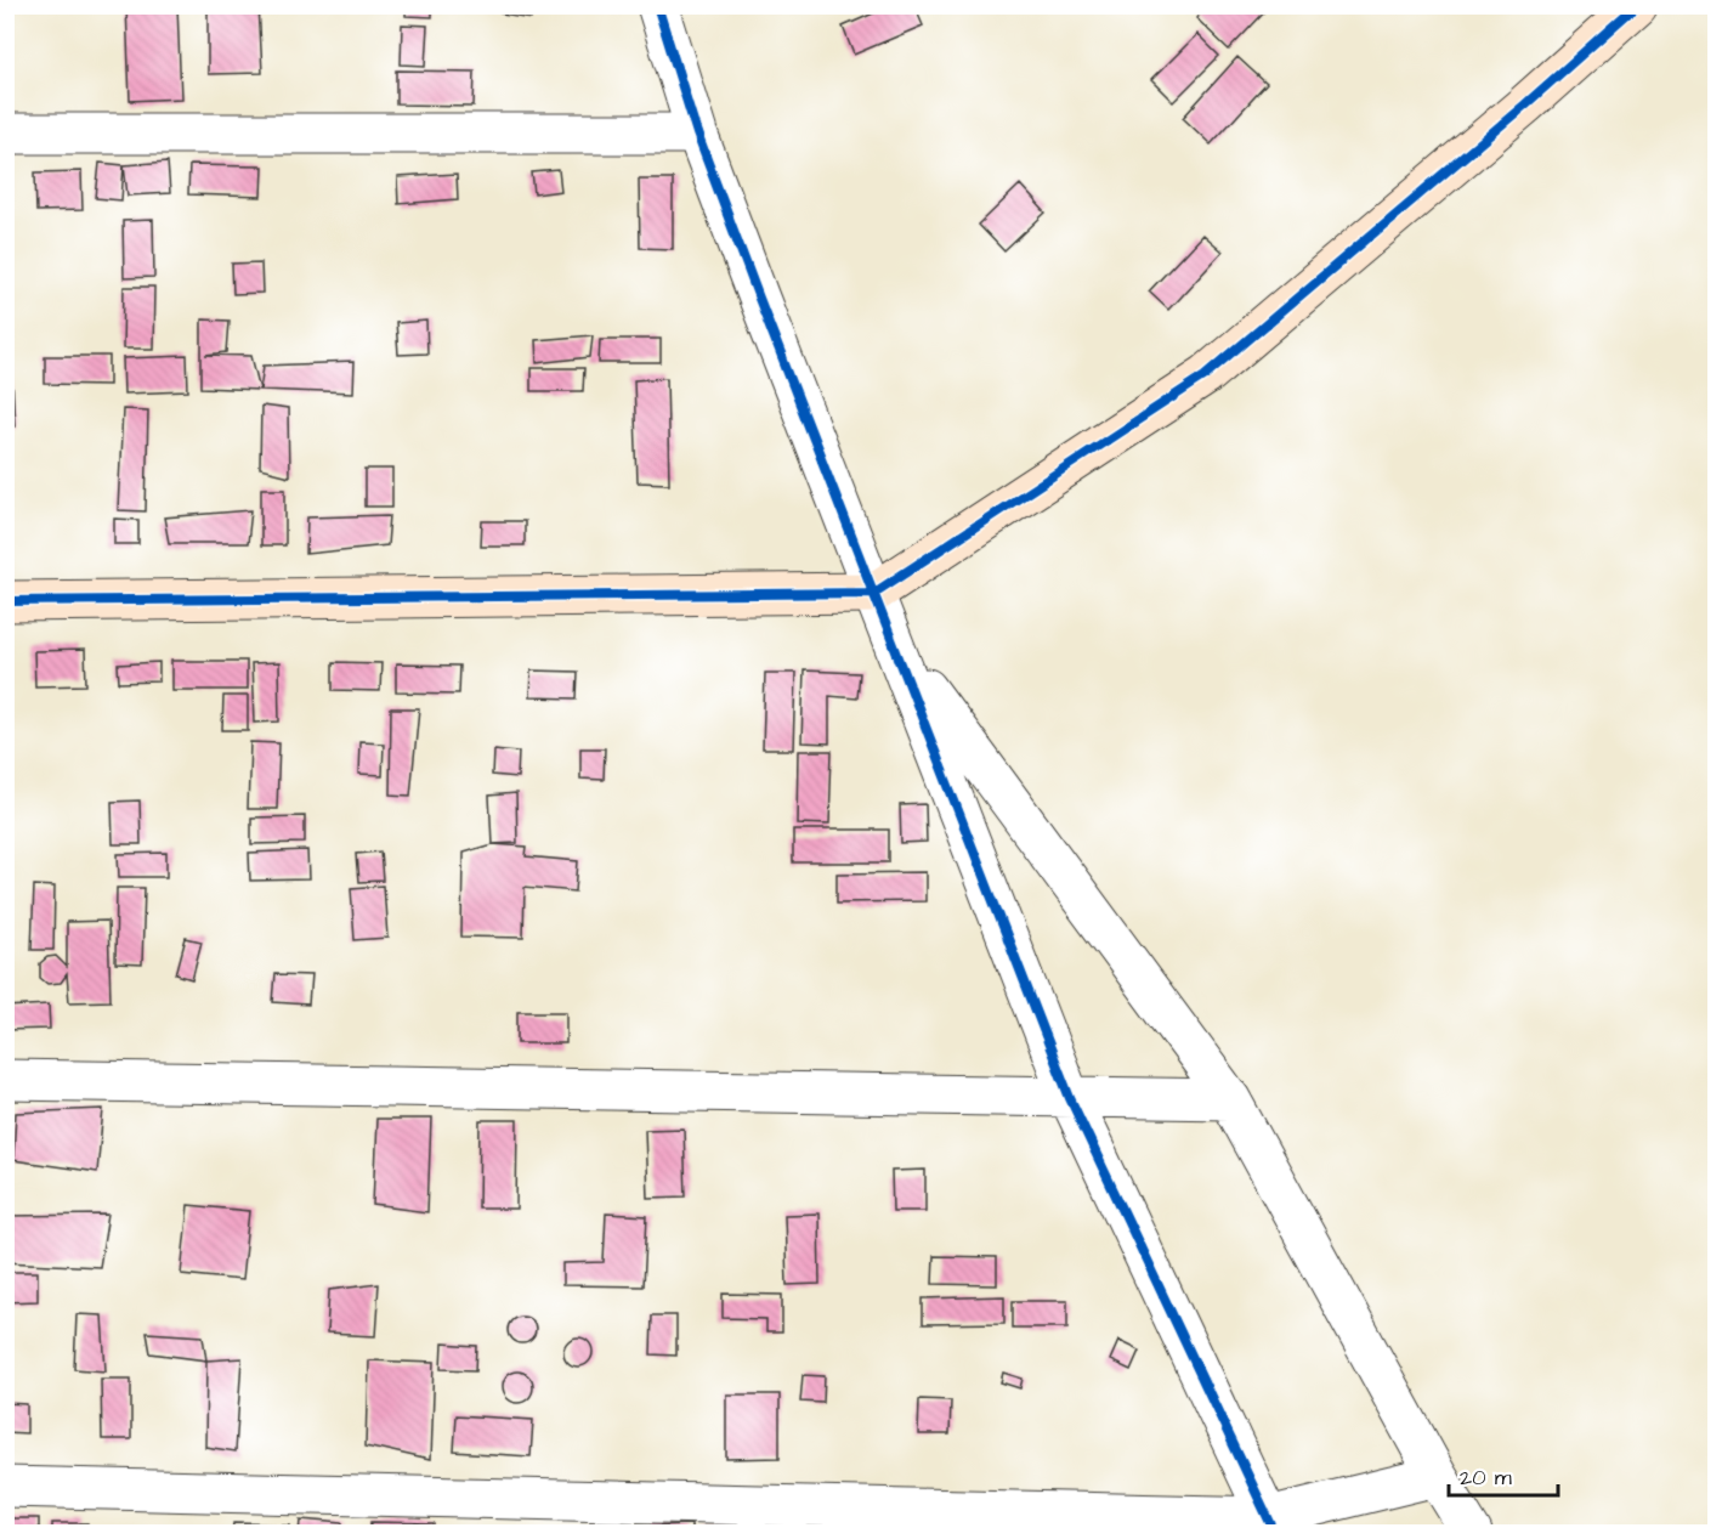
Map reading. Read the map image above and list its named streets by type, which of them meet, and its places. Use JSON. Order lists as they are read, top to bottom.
{
  "scale_bar": "20 m"
}
